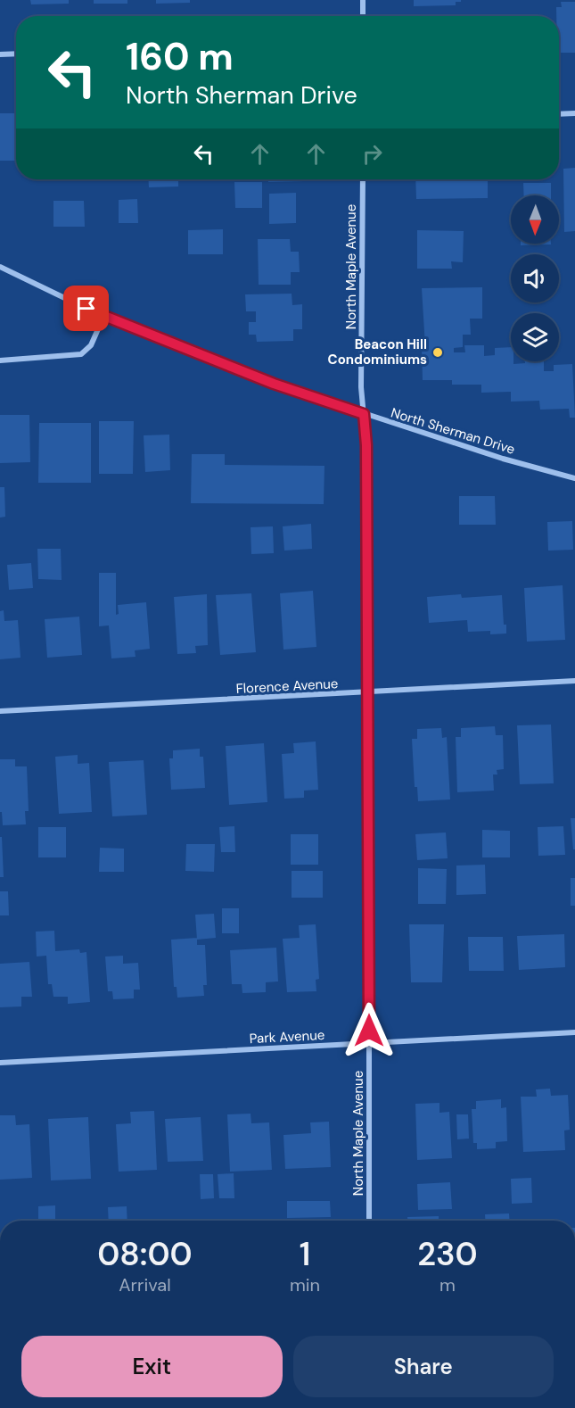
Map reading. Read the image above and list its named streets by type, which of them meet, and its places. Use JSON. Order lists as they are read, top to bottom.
{
  "streets": {
    "street": [
      "North Maple Avenue",
      "North Sherman Drive",
      "Florence Avenue",
      "Park Avenue"
    ]
  },
  "crossings": [
    ["North Maple Avenue", "North Sherman Drive"],
    ["North Maple Avenue", "Florence Avenue"],
    ["North Maple Avenue", "Park Avenue"]
  ],
  "places": ["Beacon Hill Condominiums"],
  "north": "bottom",
  "page": {
    "turn": ["160 m", "North Sherman Drive"],
    "eta": [
      "08:00",
      "Arrival",
      "1",
      "min",
      "230",
      "m"
    ],
    "buttons": ["Exit", "Share"]
  }
}
